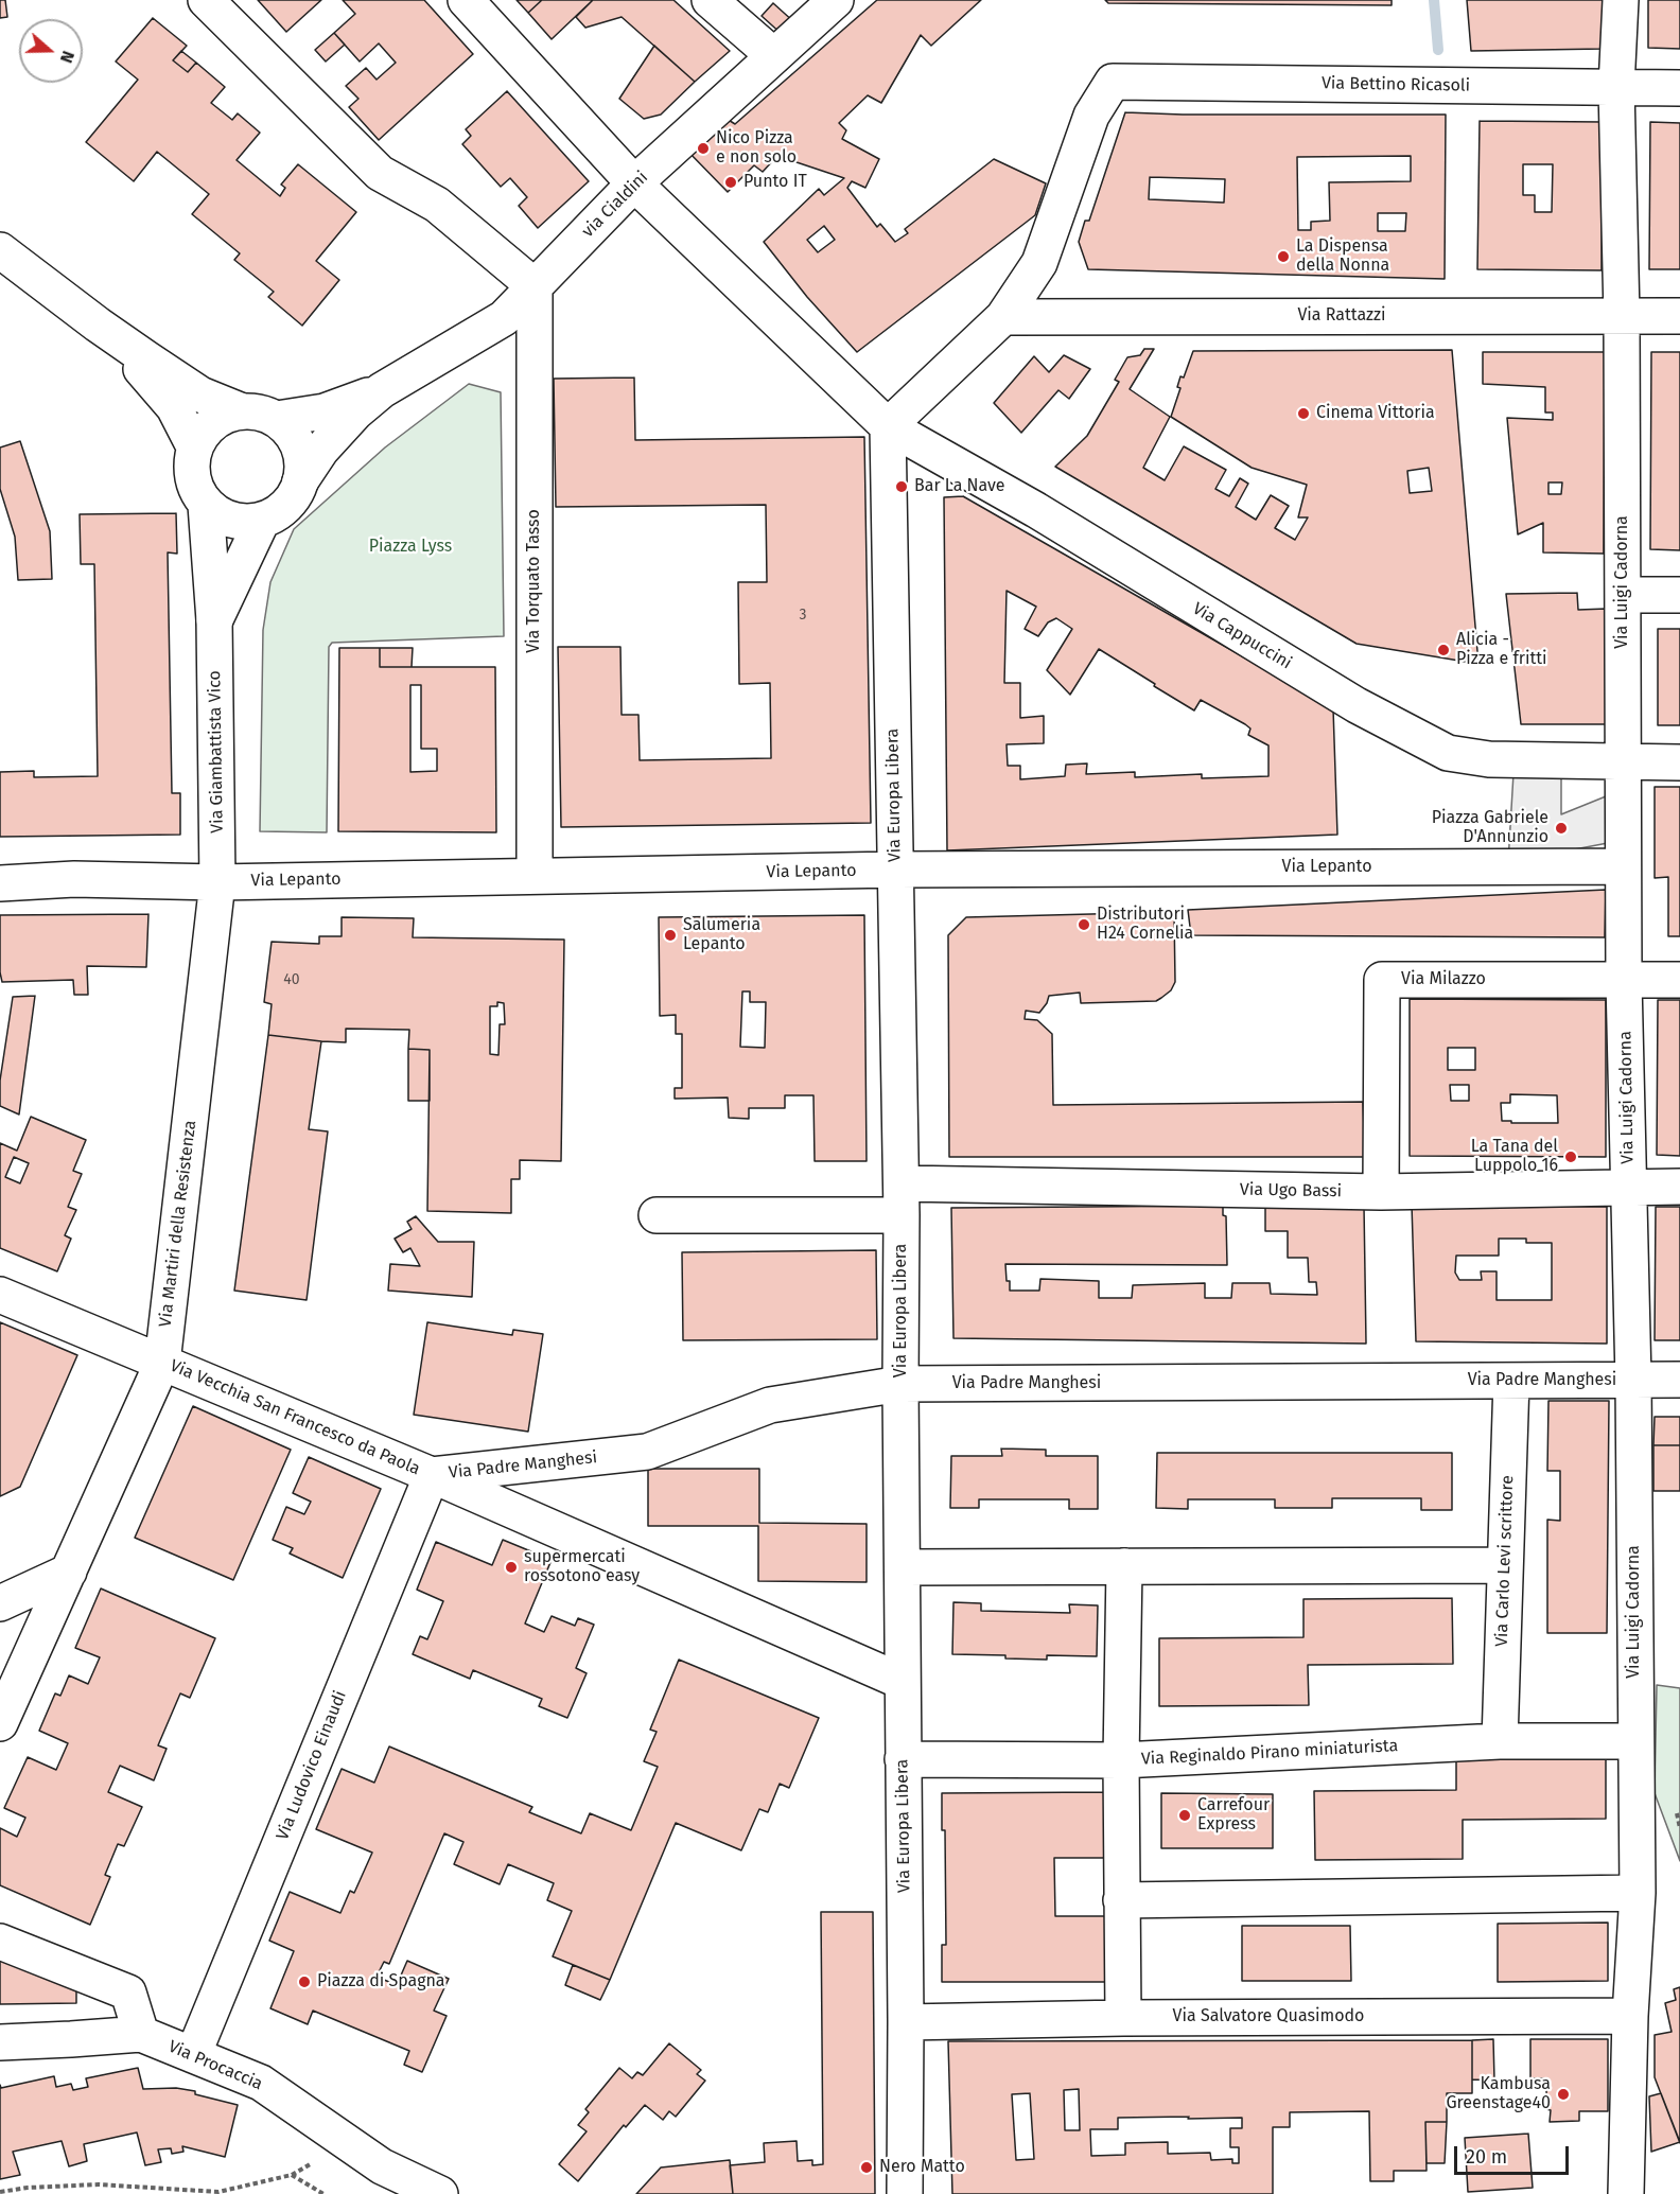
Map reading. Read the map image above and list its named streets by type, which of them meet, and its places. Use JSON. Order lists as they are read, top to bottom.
{
  "streets": {
    "street": [
      "Via Bettino Ricasoli",
      "via Cialdini",
      "Via Rattazzi",
      "Via Torquato Tasso",
      "Via Luigi Cadorna",
      "Via Cappuccini",
      "Via Giambattista Vico",
      "Via Europa Libera",
      "Via Lepanto",
      "Via Milazzo",
      "Via Ugo Bassi",
      "Via Martiri della Resistenza",
      "Via Padre Manghesi",
      "Via Vecchia San Francesco da Paola",
      "Via Carlo Levi scrittore",
      "Via Reginaldo Pirano miniaturista",
      "Via Ludovico Einaudi",
      "Via Salvatore Quasimodo",
      "Via Procaccia"
    ]
  },
  "crossings": [
    ["Via Bettino Ricasoli", "Via Rattazzi"],
    ["Via Bettino Ricasoli", "Via Luigi Cadorna"],
    ["via Cialdini", "Via Torquato Tasso"],
    ["via Cialdini", "Via Cappuccini"],
    ["via Cialdini", "Via Giambattista Vico"],
    ["Via Rattazzi", "Via Luigi Cadorna"],
    ["Via Torquato Tasso", "Via Lepanto"],
    ["Via Luigi Cadorna", "Via Cappuccini"],
    ["Via Luigi Cadorna", "Via Lepanto"],
    ["Via Luigi Cadorna", "Via Milazzo"],
    ["Via Luigi Cadorna", "Via Ugo Bassi"],
    ["Via Luigi Cadorna", "Via Padre Manghesi"],
    ["Via Luigi Cadorna", "Via Reginaldo Pirano miniaturista"],
    ["Via Luigi Cadorna", "Via Salvatore Quasimodo"],
    ["Via Cappuccini", "Via Europa Libera"],
    ["Via Giambattista Vico", "Via Lepanto"],
    ["Via Giambattista Vico", "Via Martiri della Resistenza"],
    ["Via Europa Libera", "Via Lepanto"],
    ["Via Europa Libera", "Via Ugo Bassi"],
    ["Via Europa Libera", "Via Padre Manghesi"],
    ["Via Europa Libera", "Via Vecchia San Francesco da Paola"],
    ["Via Europa Libera", "Via Reginaldo Pirano miniaturista"],
    ["Via Europa Libera", "Via Salvatore Quasimodo"],
    ["Via Lepanto", "Via Martiri della Resistenza"],
    ["Via Milazzo", "Via Ugo Bassi"],
    ["Via Martiri della Resistenza", "Via Vecchia San Francesco da Paola"],
    ["Via Padre Manghesi", "Via Vecchia San Francesco da Paola"],
    ["Via Padre Manghesi", "Via Carlo Levi scrittore"],
    ["Via Padre Manghesi", "Via Ludovico Einaudi"],
    ["Via Vecchia San Francesco da Paola", "Via Ludovico Einaudi"],
    ["Via Carlo Levi scrittore", "Via Reginaldo Pirano miniaturista"],
    ["Via Ludovico Einaudi", "Via Procaccia"]
  ],
  "parks": ["Piazza Lyss"],
  "places": [
    "Nico Pizza e non solo",
    "Punto IT",
    "La Dispensa della Nonna",
    "Cinema Vittoria",
    "Bar La Nave",
    "Alicia - Pizza e fritti",
    "Piazza Gabriele D'Annunzio",
    "Distributori H24 Cornelia",
    "Salumeria Lepanto",
    "La Tana del Luppolo 16",
    "supermercati rossotono easy",
    "Carrefour Express",
    "Piazza di Spagna",
    "Kambusa Greenstage40",
    "Nero Matto"
  ],
  "house_numbers": ["3", "40"],
  "scale_bar": "20 m",
  "north": "right"
}
